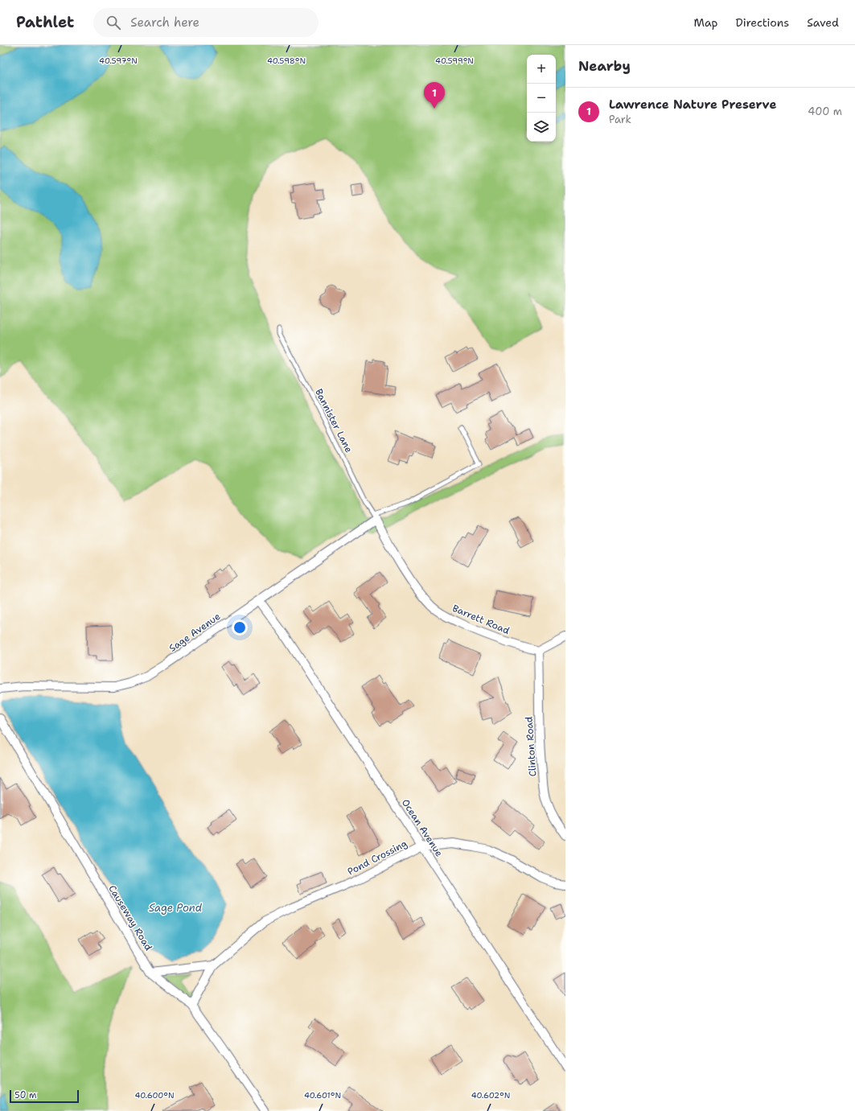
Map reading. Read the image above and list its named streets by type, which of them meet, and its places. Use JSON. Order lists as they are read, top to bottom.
{
  "streets": {
    "street": [
      "Barrett Road",
      "Sage Avenue",
      "Clinton Road",
      "Ocean Avenue",
      "Pond Crossing",
      "Causeway Road"
    ],
    "lane": ["Bannister Lane"]
  },
  "crossings": [
    ["Bannister Lane", "Barrett Road"],
    ["Bannister Lane", "Sage Avenue"],
    ["Barrett Road", "Sage Avenue"],
    ["Barrett Road", "Clinton Road"],
    ["Sage Avenue", "Ocean Avenue"],
    ["Ocean Avenue", "Pond Crossing"],
    ["Pond Crossing", "Causeway Road"]
  ],
  "water": ["Sage Pond"],
  "scale_bar": "50 m",
  "page": {
    "header": "Pathlet",
    "search": "Search here",
    "nav": ["Map", "Directions", "Saved"],
    "heading": "Nearby",
    "map_buttons": ["+", "−"],
    "pins": "1",
    "list": [
      {
        "mark": "1",
        "name": "Lawrence Nature Preserve",
        "note": "Park",
        "value": "400 m"
      }
    ],
    "scale": "50 m"
  },
  "coordinates": [
    "40.597°N",
    "40.598°N",
    "40.599°N",
    "40.600°N",
    "40.601°N",
    "40.602°N"
  ]
}
